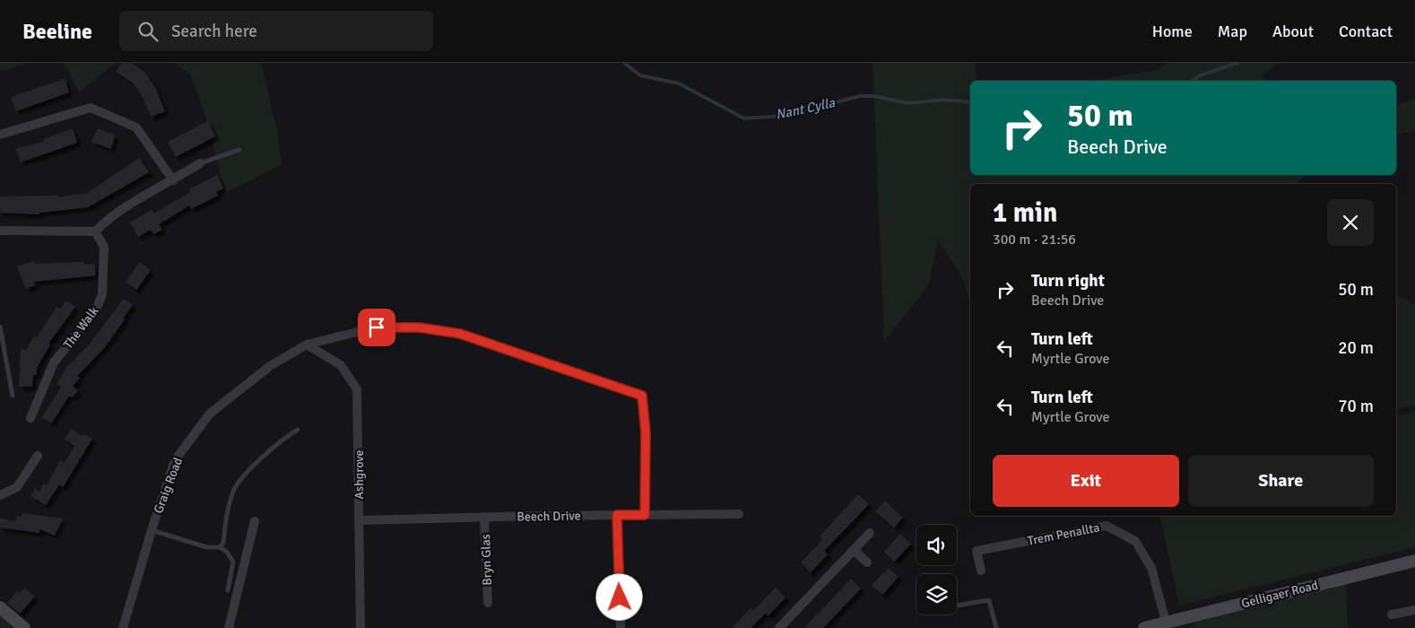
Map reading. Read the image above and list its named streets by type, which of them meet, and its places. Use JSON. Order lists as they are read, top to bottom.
{
  "streets": {
    "street": [
      "The Walk",
      "Ashgrove",
      "Graig Road",
      "Beech Drive",
      "Trem Penallta",
      "Bryn Glas",
      "Gelligaer Road"
    ]
  },
  "crossings": [
    ["Ashgrove", "Graig Road"],
    ["Ashgrove", "Beech Drive"],
    ["Graig Road", "Beech Drive"],
    ["Beech Drive", "Bryn Glas"],
    ["Trem Penallta", "Gelligaer Road"]
  ],
  "water": ["Nant Cylla"],
  "page": {
    "header": "Beeline",
    "search": "Search here",
    "nav": [
      "Home",
      "Map",
      "About",
      "Contact"
    ],
    "turn": ["50 m", "Beech Drive"],
    "heading": ["1 min", "300 m · 21:56"],
    "list": [
      {
        "name": "Turn right",
        "note": "Beech Drive",
        "value": "50 m"
      },
      {
        "name": "Turn left",
        "note": "Myrtle Grove",
        "value": "20 m"
      },
      {
        "name": "Turn left",
        "note": "Myrtle Grove",
        "value": "70 m"
      }
    ],
    "buttons": ["Exit", "Share"]
  }
}
